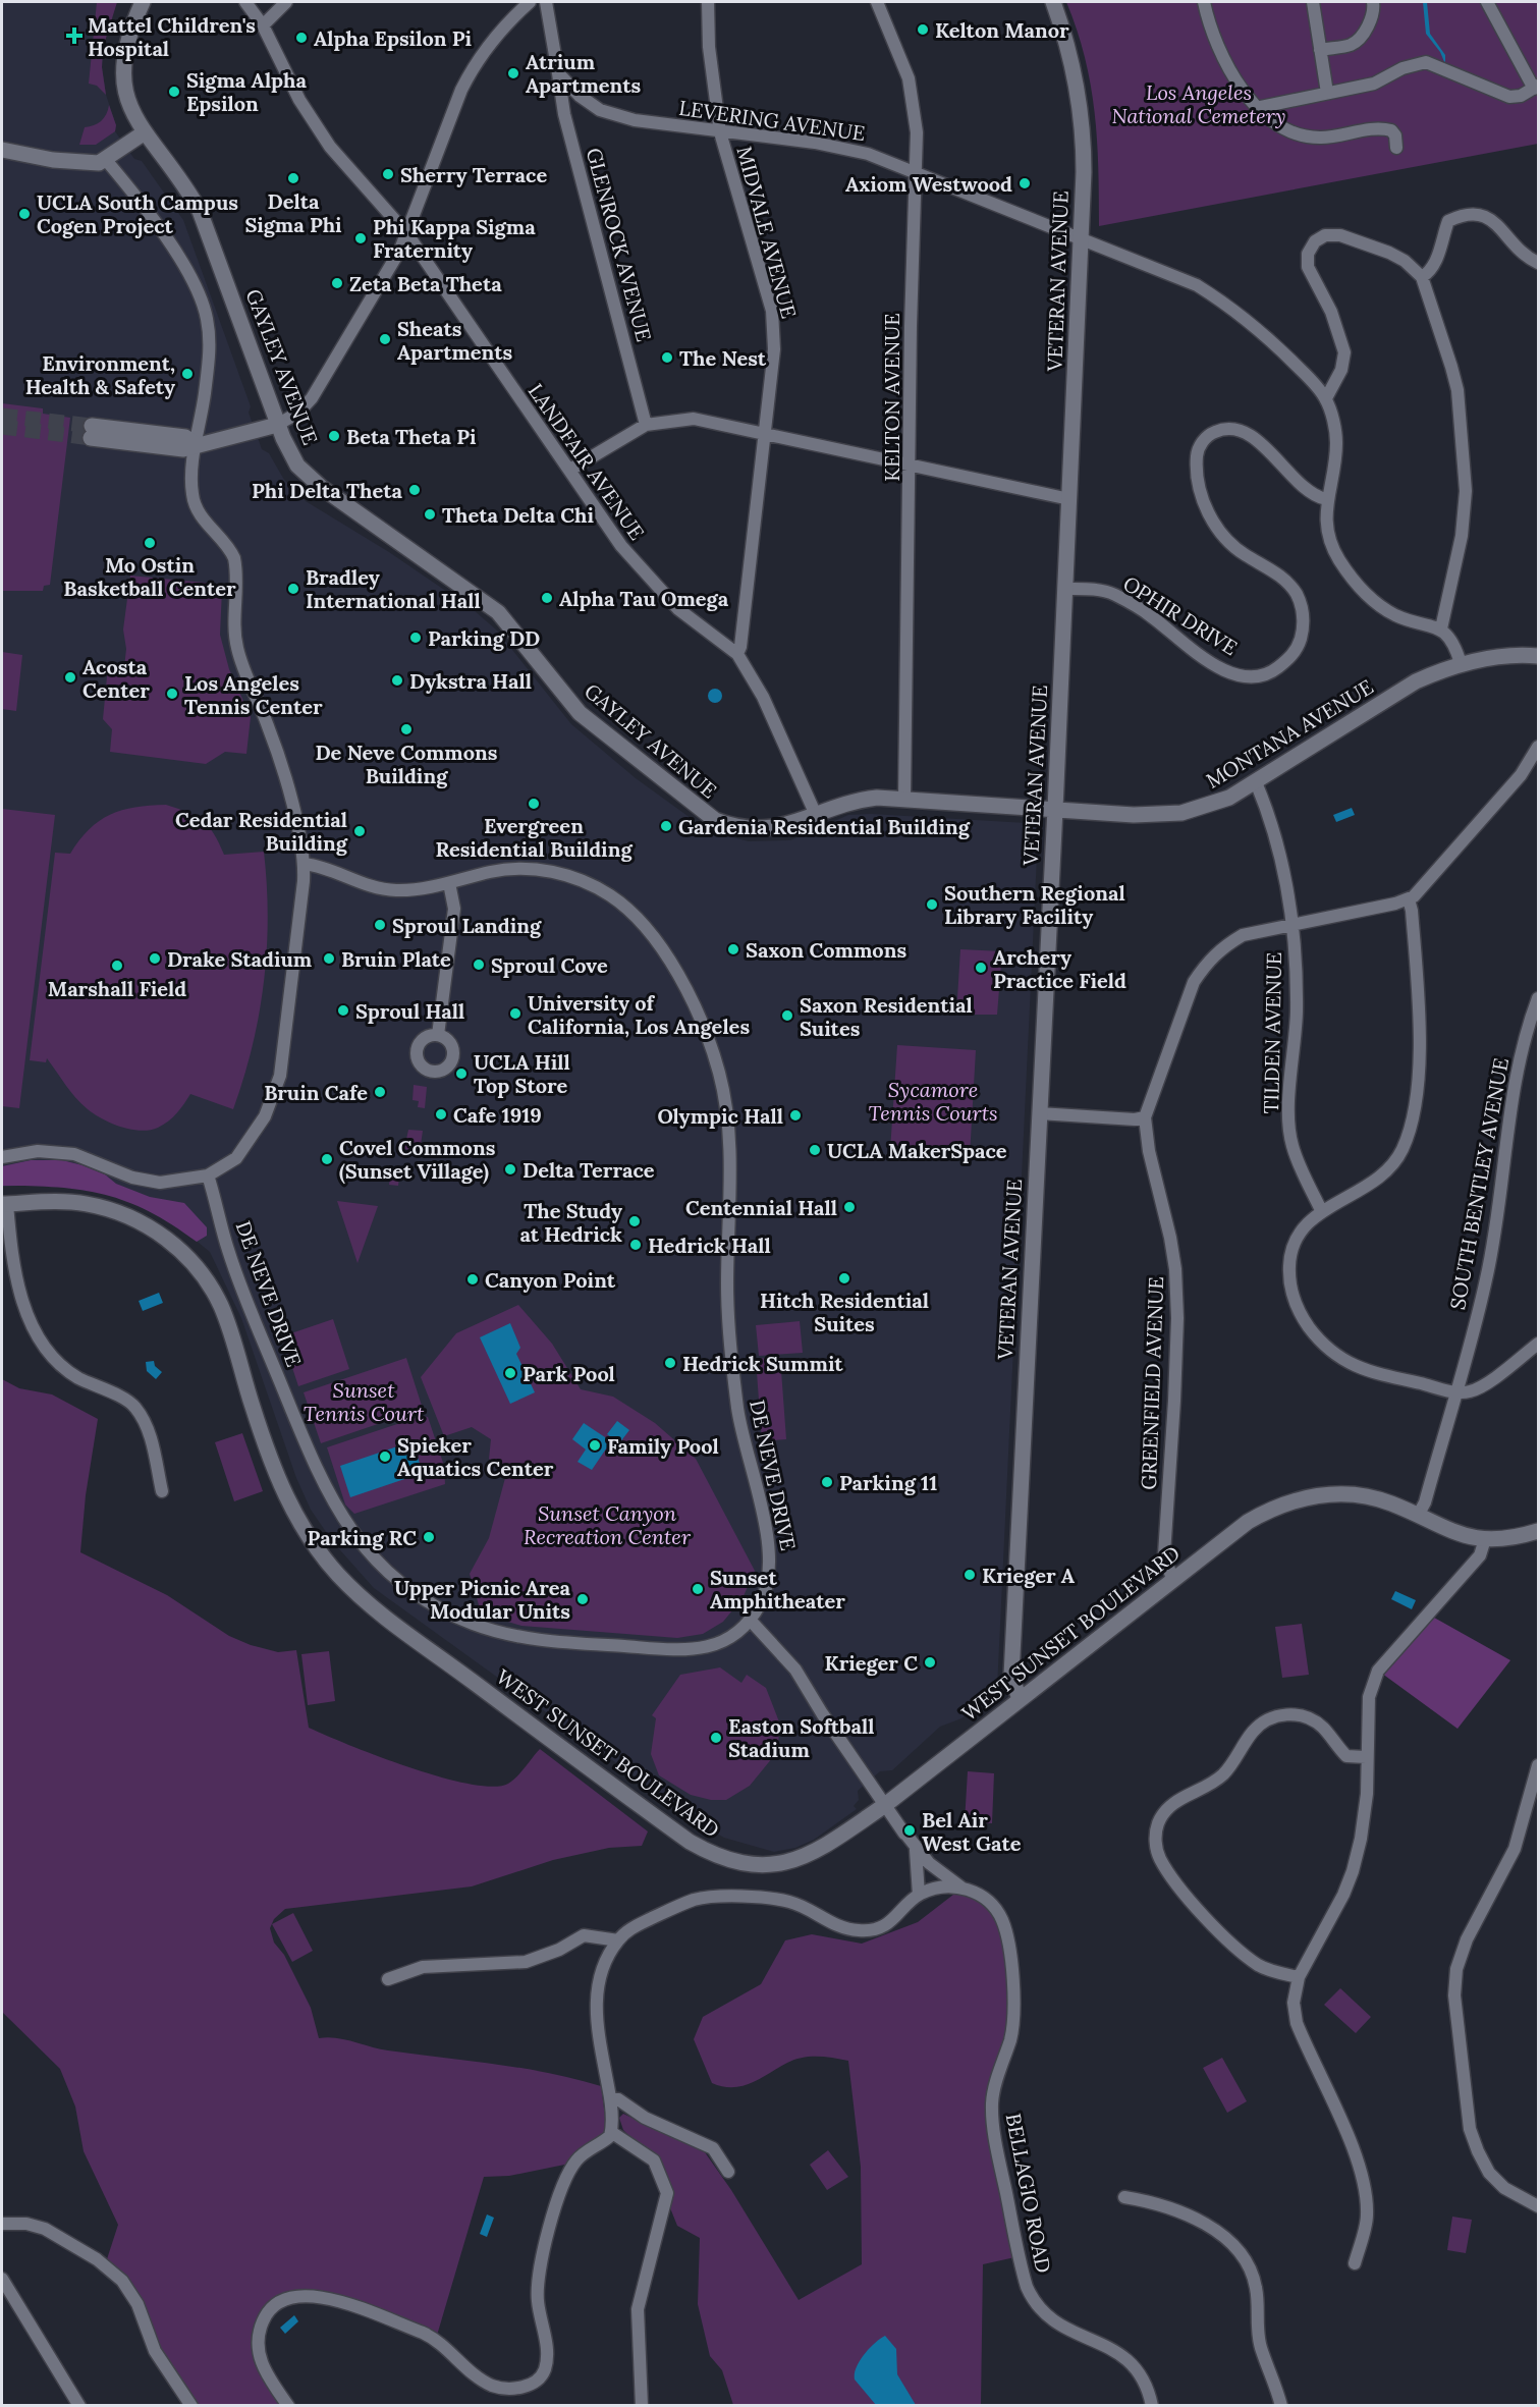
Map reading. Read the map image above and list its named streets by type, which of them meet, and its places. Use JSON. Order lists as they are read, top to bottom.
{
  "streets": {
    "street": [
      "LEVERING AVENUE",
      "MIDVALE AVENUE",
      "GLENROCK AVENUE",
      "VETERAN AVENUE",
      "GAYLEY AVENUE",
      "KELTON AVENUE",
      "LANDFAIR AVENUE",
      "OPHIR DRIVE",
      "MONTANA AVENUE",
      "TILDEN AVENUE",
      "SOUTH BENTLEY AVENUE",
      "DE NEVE DRIVE",
      "GREENFIELD AVENUE",
      "WEST SUNSET BOULEVARD",
      "BELLAGIO ROAD"
    ]
  },
  "crossings": [
    ["LEVERING AVENUE", "MIDVALE AVENUE"],
    ["LEVERING AVENUE", "GLENROCK AVENUE"],
    ["LEVERING AVENUE", "VETERAN AVENUE"],
    ["LEVERING AVENUE", "KELTON AVENUE"],
    ["LEVERING AVENUE", "OPHIR DRIVE"],
    ["MIDVALE AVENUE", "LANDFAIR AVENUE"],
    ["VETERAN AVENUE", "GAYLEY AVENUE"],
    ["VETERAN AVENUE", "OPHIR DRIVE"],
    ["VETERAN AVENUE", "MONTANA AVENUE"],
    ["VETERAN AVENUE", "WEST SUNSET BOULEVARD"],
    ["GAYLEY AVENUE", "KELTON AVENUE"],
    ["GAYLEY AVENUE", "LANDFAIR AVENUE"],
    ["GAYLEY AVENUE", "MONTANA AVENUE"],
    ["MONTANA AVENUE", "TILDEN AVENUE"],
    ["SOUTH BENTLEY AVENUE", "WEST SUNSET BOULEVARD"],
    ["DE NEVE DRIVE", "BELLAGIO ROAD"],
    ["GREENFIELD AVENUE", "WEST SUNSET BOULEVARD"],
    ["WEST SUNSET BOULEVARD", "BELLAGIO ROAD"]
  ],
  "parks": [
    "Los Angeles National Cemetery",
    "Sycamore Tennis Courts",
    "Sunset Tennis Court",
    "Sunset Canyon Recreation Center"
  ],
  "places": {
    "other": [
      "Kelton Manor",
      "Alpha Epsilon Pi",
      "Atrium Apartments",
      "Sigma Alpha Epsilon",
      "Sherry Terrace",
      "Delta Sigma Phi",
      "Axiom Westwood",
      "UCLA South Campus Cogen Project",
      "Phi Kappa Sigma Fraternity",
      "Zeta Beta Theta",
      "Sheats Apartments",
      "The Nest",
      "Environment, Health & Safety",
      "Beta Theta Pi",
      "Phi Delta Theta",
      "Theta Delta Chi",
      "Mo Ostin Basketball Center",
      "Bradley International Hall",
      "Alpha Tau Omega",
      "Parking DD",
      "Acosta Center",
      "Dykstra Hall",
      "Los Angeles Tennis Center",
      "De Neve Commons Building",
      "Evergreen Residential Building",
      "Gardenia Residential Building",
      "Cedar Residential Building",
      "Southern Regional Library Facility",
      "Sproul Landing",
      "Saxon Commons",
      "Drake Stadium",
      "Bruin Plate",
      "Sproul Cove",
      "Marshall Field",
      "Archery Practice Field",
      "Sproul Hall",
      "University of California, Los Angeles",
      "Saxon Residential Suites",
      "UCLA Hill Top Store",
      "Bruin Cafe",
      "Cafe 1919",
      "Olympic Hall",
      "UCLA MakerSpace",
      "Covel Commons (Sunset Village)",
      "Delta Terrace",
      "Centennial Hall",
      "The Study at Hedrick",
      "Hedrick Hall",
      "Hitch Residential Suites",
      "Canyon Point",
      "Hedrick Summit",
      "Park Pool",
      "Family Pool",
      "Spieker Aquatics Center",
      "Parking 11",
      "Parking RC",
      "Krieger A",
      "Sunset Amphitheater",
      "Upper Picnic Area Modular Units",
      "Krieger C",
      "Easton Softball Stadium",
      "Bel Air West Gate"
    ],
    "health": ["Mattel Children's Hospital"]
  }
}
